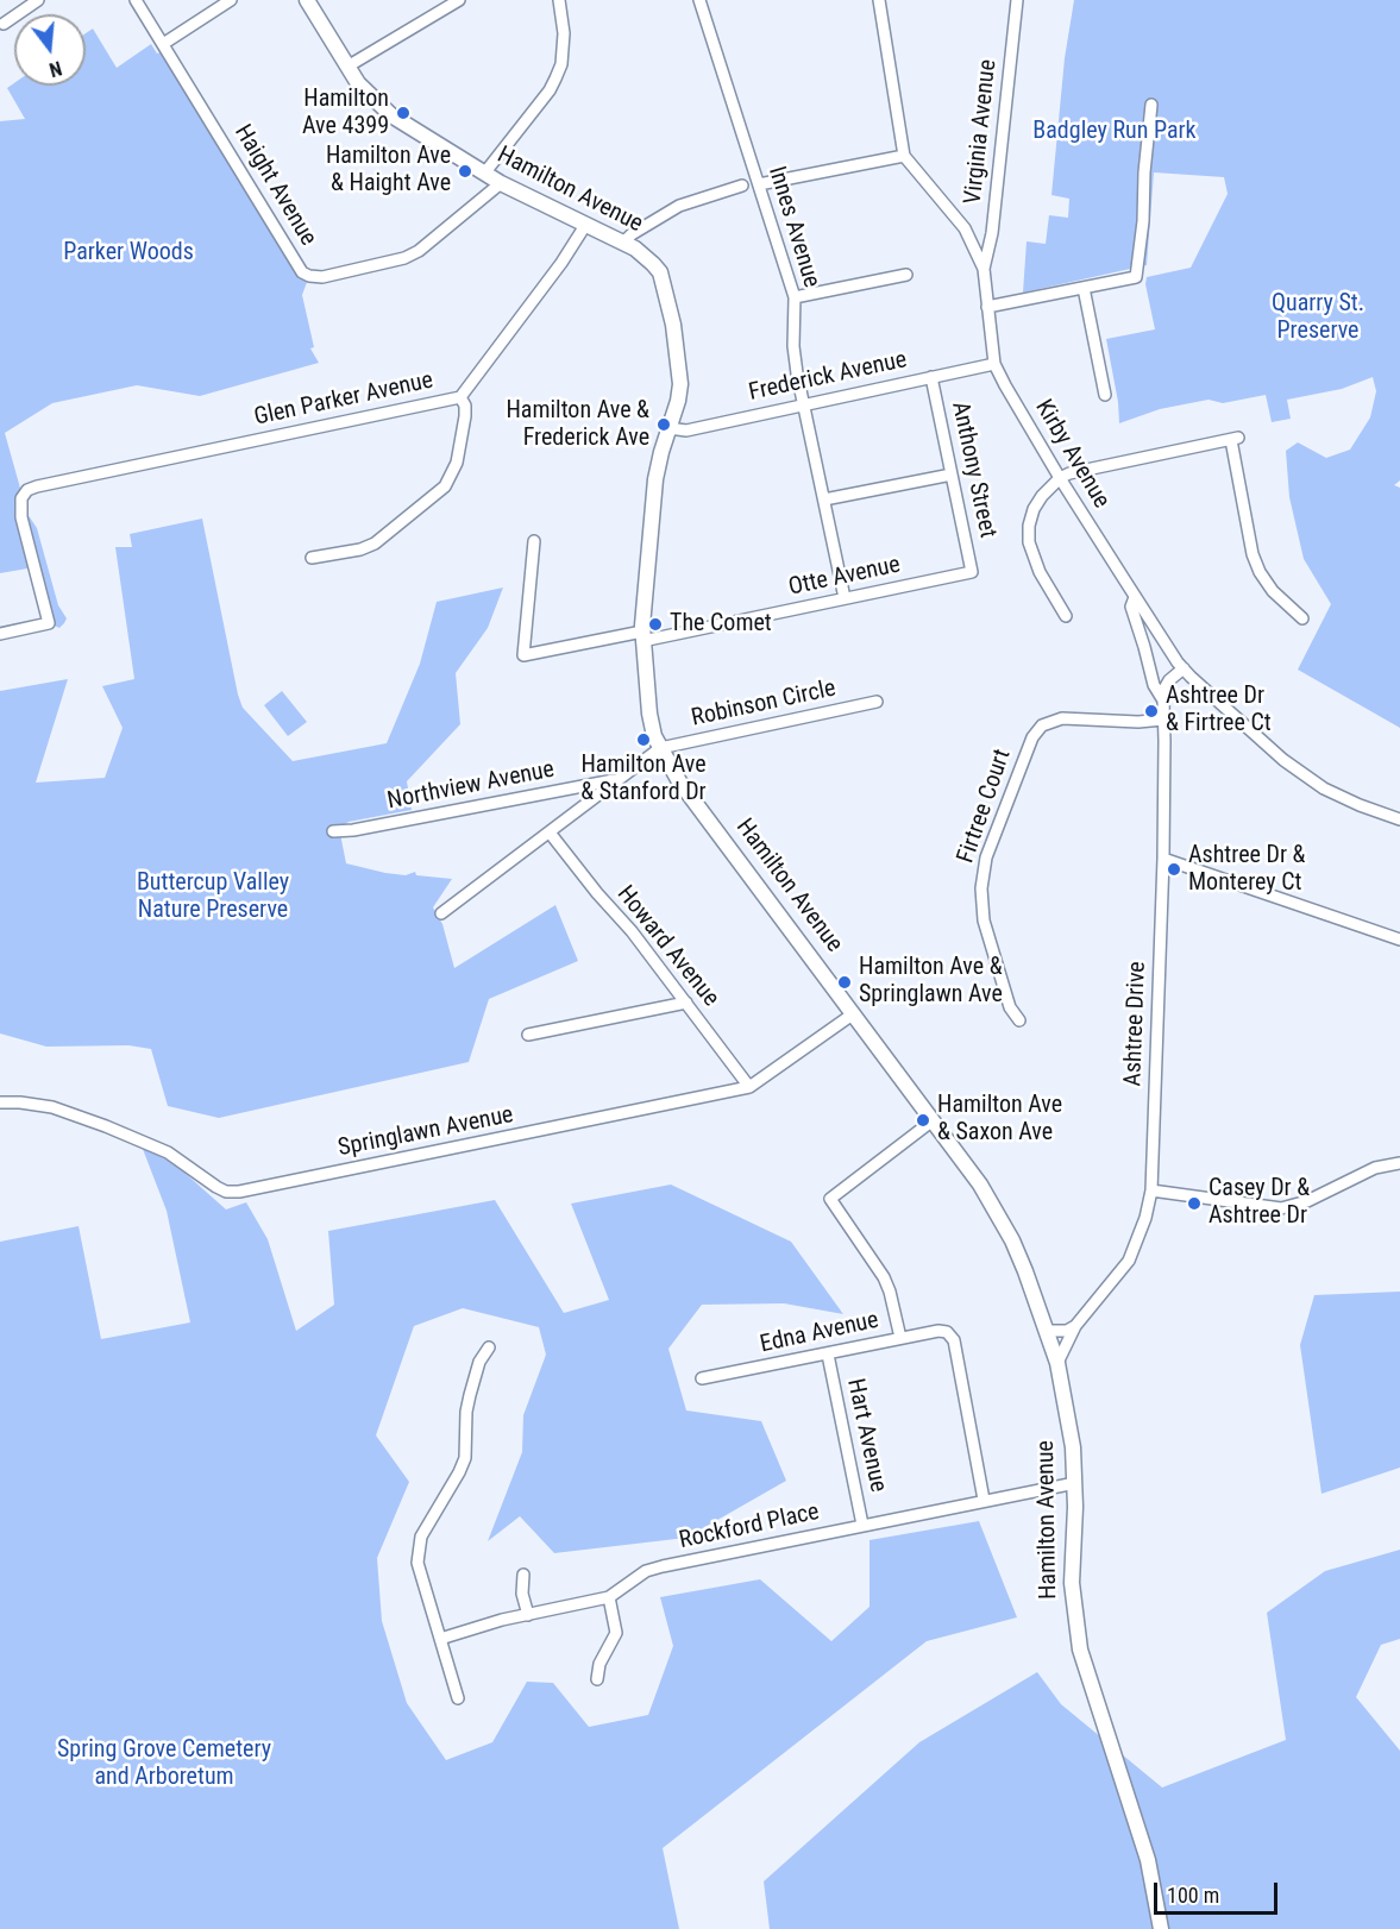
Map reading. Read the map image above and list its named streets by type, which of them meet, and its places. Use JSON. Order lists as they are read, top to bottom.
{
  "streets": {
    "main road": ["Hamilton Avenue"],
    "street": [
      "Virginia Avenue",
      "Haight Avenue",
      "Innes Avenue",
      "Frederick Avenue",
      "Glen Parker Avenue",
      "Kirby Avenue",
      "Anthony Street",
      "Otte Avenue",
      "Robinson Circle",
      "Northview Avenue",
      "Firtree Court",
      "Howard Avenue",
      "Ashtree Drive",
      "Springlawn Avenue",
      "Edna Avenue",
      "Hart Avenue",
      "Rockford Place"
    ]
  },
  "crossings": [
    ["Virginia Avenue", "Kirby Avenue"],
    ["Haight Avenue", "Hamilton Avenue"],
    ["Hamilton Avenue", "Frederick Avenue"],
    ["Hamilton Avenue", "Glen Parker Avenue"],
    ["Hamilton Avenue", "Otte Avenue"],
    ["Hamilton Avenue", "Robinson Circle"],
    ["Hamilton Avenue", "Ashtree Drive"],
    ["Hamilton Avenue", "Springlawn Avenue"],
    ["Hamilton Avenue", "Rockford Place"],
    ["Innes Avenue", "Frederick Avenue"],
    ["Innes Avenue", "Otte Avenue"],
    ["Frederick Avenue", "Kirby Avenue"],
    ["Frederick Avenue", "Anthony Street"],
    ["Kirby Avenue", "Ashtree Drive"],
    ["Anthony Street", "Otte Avenue"],
    ["Firtree Court", "Ashtree Drive"],
    ["Howard Avenue", "Springlawn Avenue"],
    ["Edna Avenue", "Hart Avenue"],
    ["Edna Avenue", "Rockford Place"],
    ["Hart Avenue", "Rockford Place"]
  ],
  "parks": [
    "Badgley Run Park",
    "Parker Woods",
    "Quarry St. Preserve",
    "Buttercup Valley Nature Preserve",
    "Spring Grove Cemetery and Arboretum"
  ],
  "places": [
    "Hamilton Ave 4399",
    "Hamilton Ave & Haight Ave",
    "Hamilton Ave & Frederick Ave",
    "The Comet",
    "Ashtree Dr & Firtree Ct",
    "Hamilton Ave & Stanford Dr",
    "Ashtree Dr & Monterey Ct",
    "Hamilton Ave & Springlawn Ave",
    "Hamilton Ave & Saxon Ave",
    "Casey Dr & Ashtree Dr"
  ],
  "scale_bar": "100 m",
  "north": "bottom"
}
